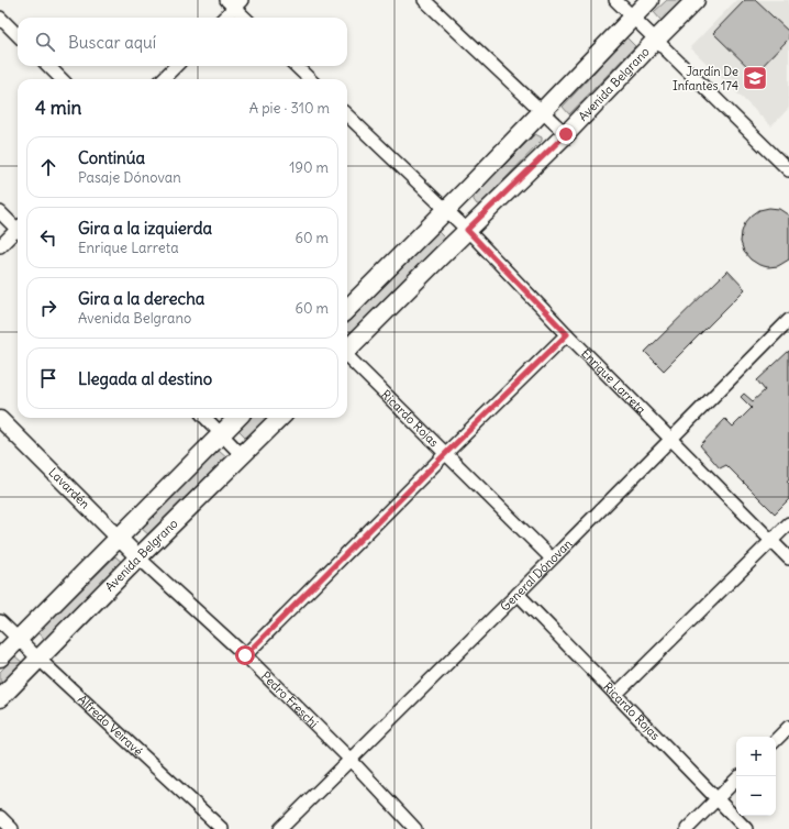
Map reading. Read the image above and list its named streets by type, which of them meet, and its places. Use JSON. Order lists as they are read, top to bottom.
{
  "streets": {
    "main road": ["Avenida Belgrano"],
    "street": [
      "Enrique Larreta",
      "Ricardo Rojas",
      "Lavardén",
      "General Dónovan",
      "Pedro Freschi",
      "Alfredo Veiravé"
    ]
  },
  "crossings": [
    ["Avenida Belgrano", "Enrique Larreta"],
    ["Avenida Belgrano", "Lavardén"],
    ["Avenida Belgrano", "Pedro Freschi"],
    ["Avenida Belgrano", "Alfredo Veiravé"],
    ["Enrique Larreta", "General Dónovan"],
    ["Ricardo Rojas", "General Dónovan"],
    ["Lavardén", "Pedro Freschi"],
    ["General Dónovan", "Pedro Freschi"]
  ],
  "places": {
    "school or university": ["Jardín De Infantes 174"]
  },
  "page": {
    "search": "Buscar aquí",
    "heading": ["4 min", "A pie · 310 m"],
    "list": [
      ["Continúa", "Pasaje Dónovan", "190 m"],
      ["Gira a la izquierda", "Enrique Larreta", "60 m"],
      ["Gira a la derecha", "Avenida Belgrano", "60 m"],
      "Llegada al destino"
    ],
    "map_buttons": ["+", "−"]
  }
}
